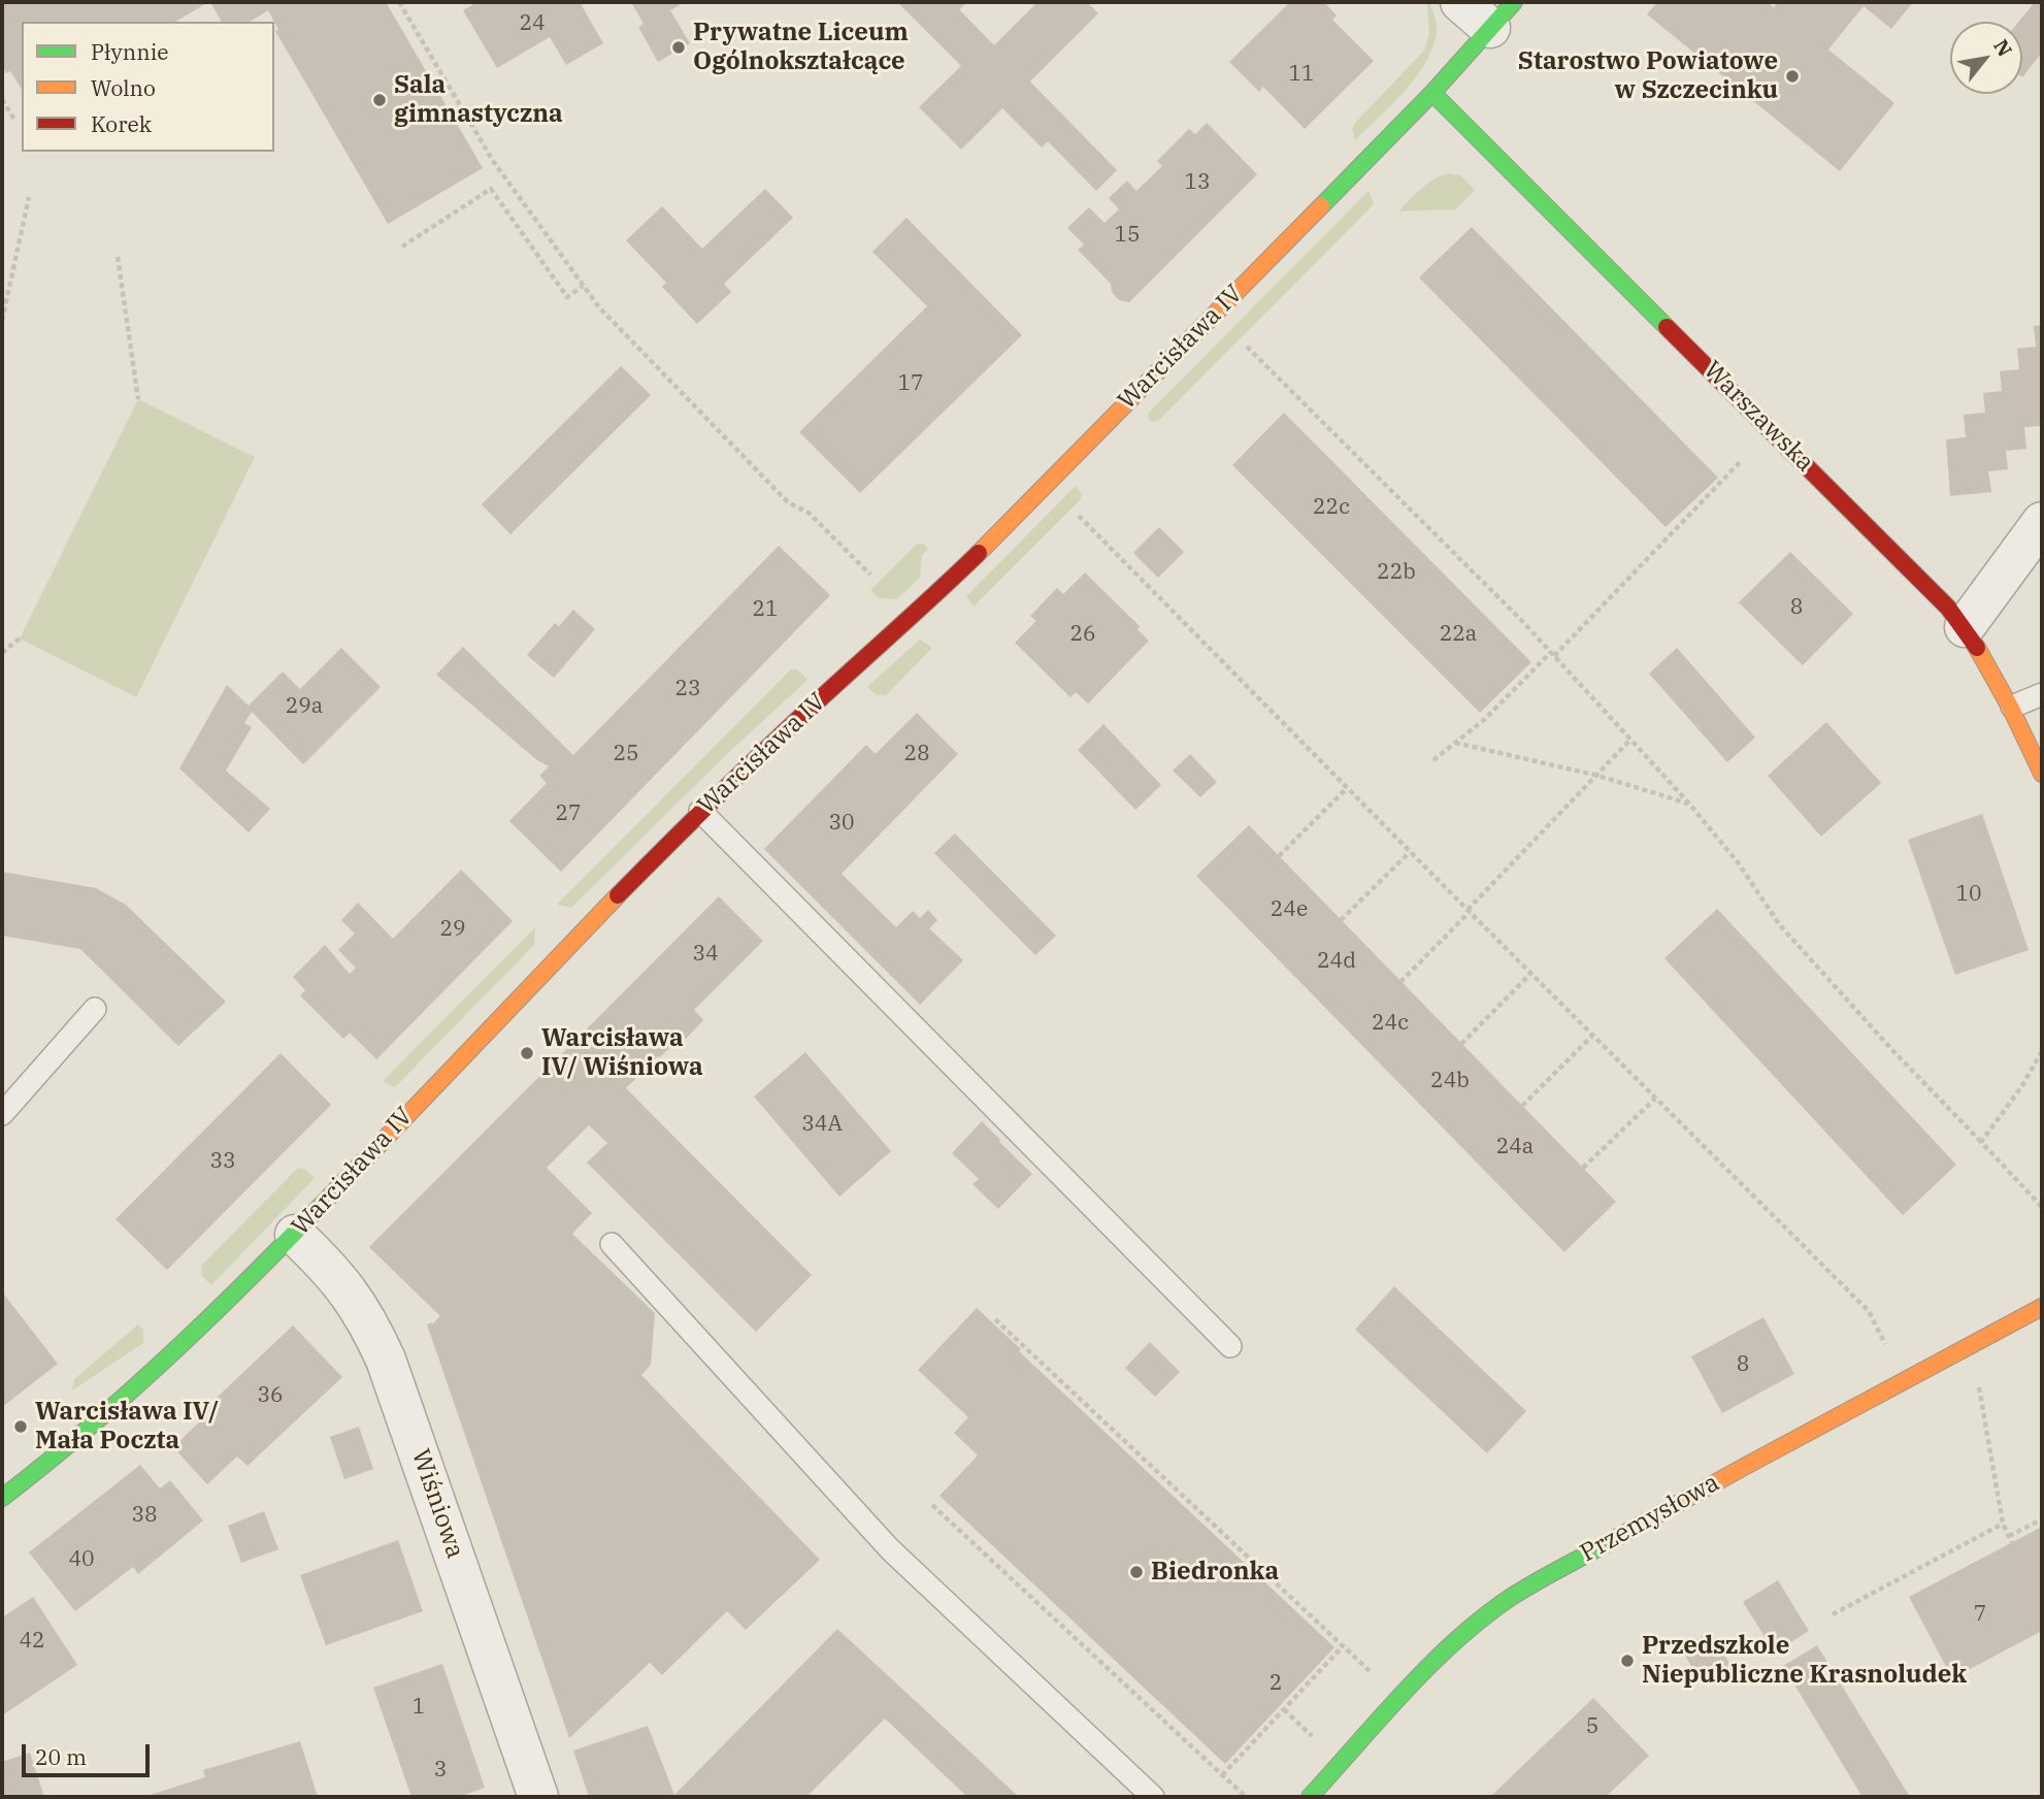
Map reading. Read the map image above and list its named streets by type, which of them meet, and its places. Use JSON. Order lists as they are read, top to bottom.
{
  "streets": {
    "street": [
      "Warcisława IV",
      "Warszawska",
      "Wiśniowa",
      "Przemysłowa"
    ]
  },
  "crossings": [
    ["Warcisława IV", "Warszawska"],
    ["Warcisława IV", "Wiśniowa"]
  ],
  "places": [
    "Prywatne Liceum Ogólnokształcące",
    "Starostwo Powiatowe w Szczecinku",
    "Sala gimnastyczna",
    "Warcisława IV/ Wiśniowa",
    "Warcisława IV/ Mała Poczta",
    "Biedronka",
    "Przedszkole Niepubliczne Krasnoludek"
  ],
  "house_numbers": [
    "24",
    "11",
    "13",
    "15",
    "17",
    "22c",
    "22b",
    "8",
    "21",
    "26",
    "22a",
    "23",
    "29a",
    "25",
    "28",
    "27",
    "30",
    "10",
    "24e",
    "29",
    "34",
    "24d",
    "24c",
    "24b",
    "34A",
    "24a",
    "33",
    "8",
    "36",
    "38",
    "40",
    "7",
    "42",
    "2",
    "1",
    "5",
    "3"
  ],
  "legend": ["Płynnie", "Wolno", "Korek"],
  "scale_bar": "20 m",
  "north": "top right"
}
